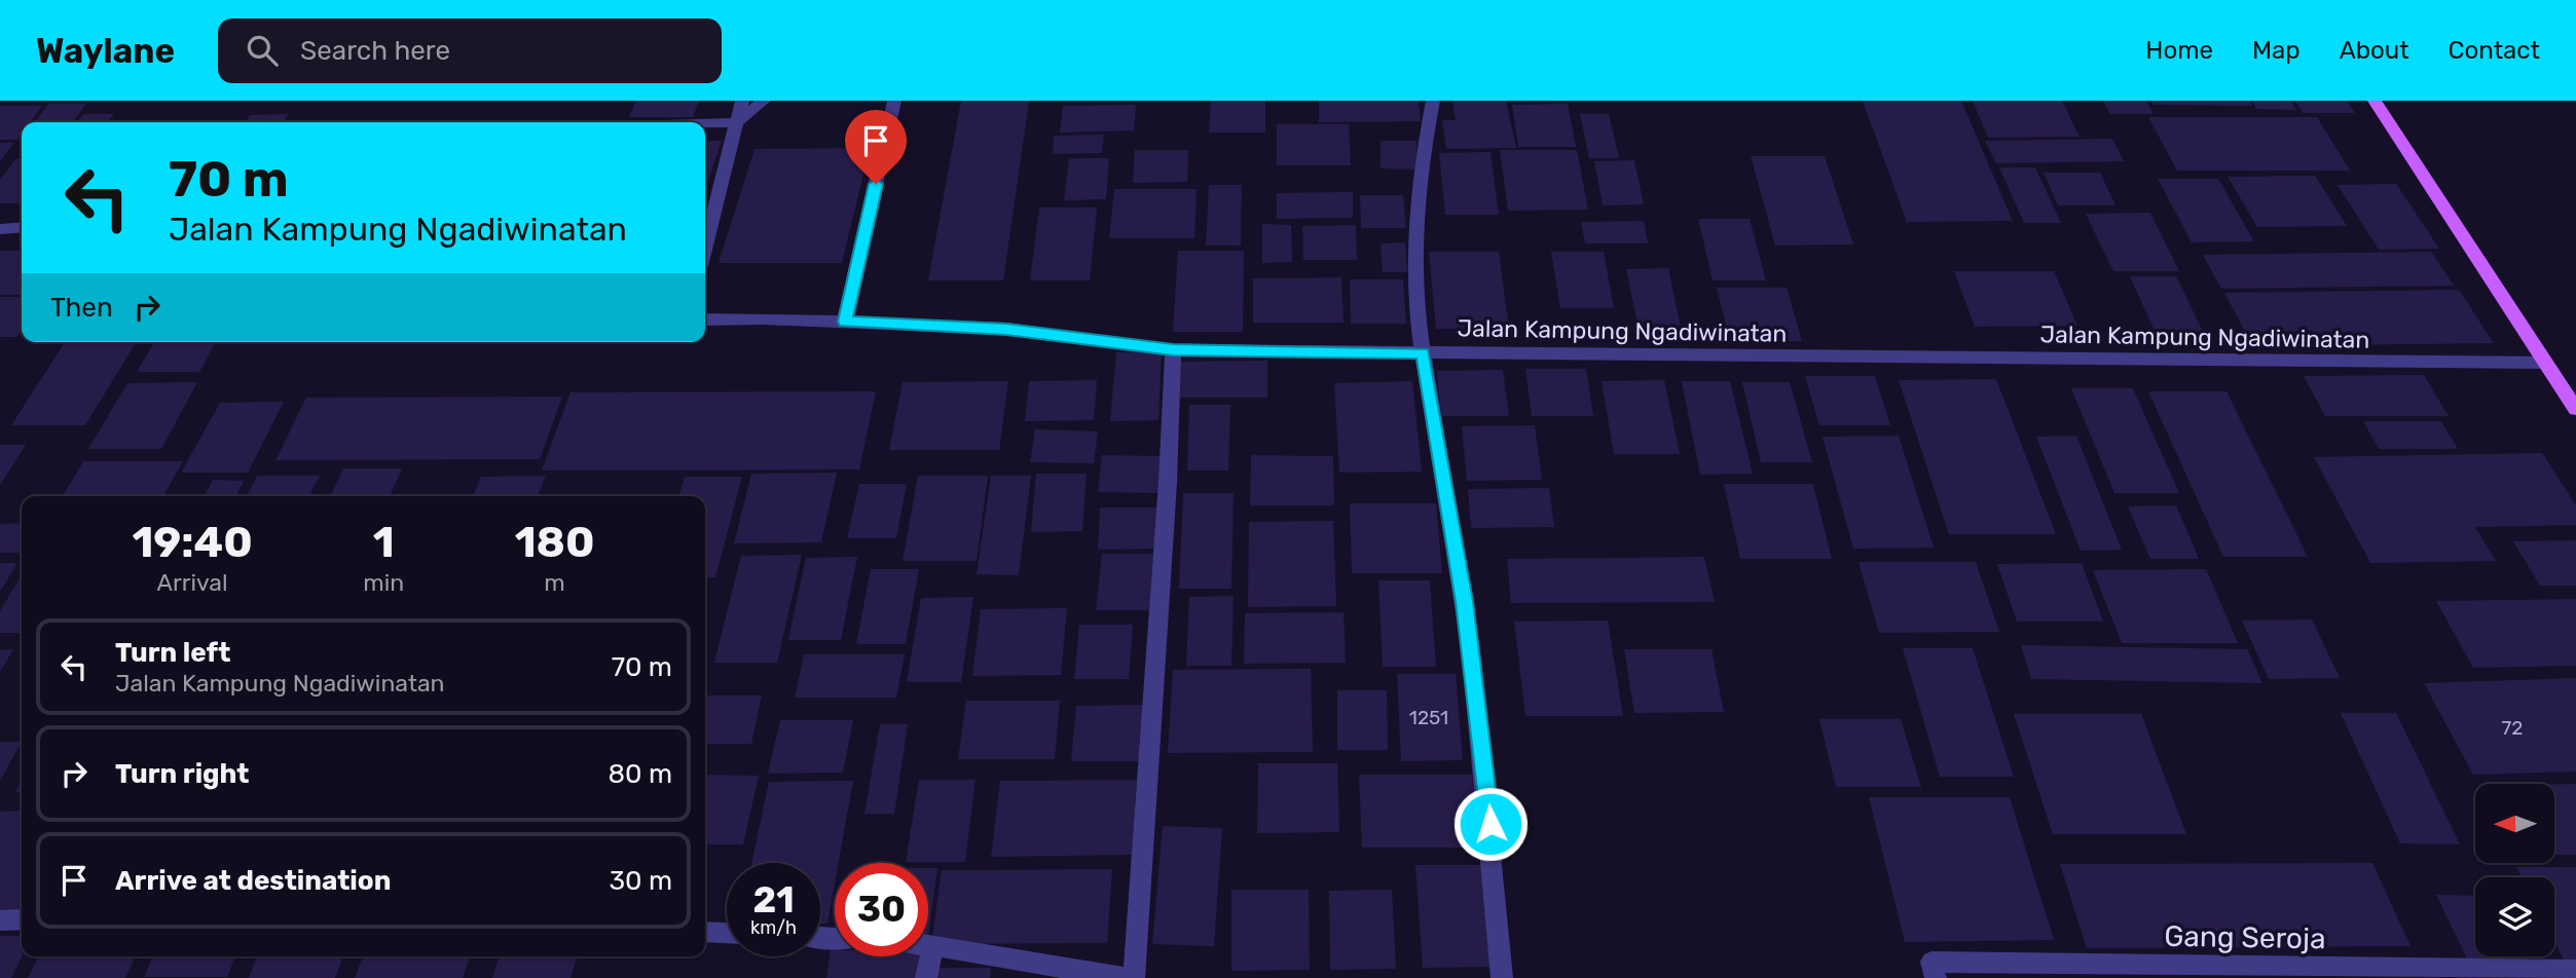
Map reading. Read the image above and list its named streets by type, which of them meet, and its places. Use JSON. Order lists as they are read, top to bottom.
{
  "streets": {
    "street": ["Jalan Kampung Ngadiwinatan", "Gang Seroja"]
  },
  "house_numbers": ["1251", "72"],
  "north": "left",
  "page": {
    "header": "Waylane",
    "search": "Search here",
    "nav": [
      "Home",
      "Map",
      "About",
      "Contact"
    ],
    "turn": ["70 m", "Jalan Kampung Ngadiwinatan"],
    "then": "Then",
    "eta": [
      "19:40",
      "Arrival",
      "1",
      "min",
      "180",
      "m"
    ],
    "list": [
      {
        "name": "Turn left",
        "note": "Jalan Kampung Ngadiwinatan",
        "value": "70 m"
      },
      {
        "name": "Turn right",
        "value": "80 m"
      },
      {
        "name": "Arrive at destination",
        "value": "30 m"
      }
    ],
    "speed": "21 km/h",
    "limit": "30"
  }
}
